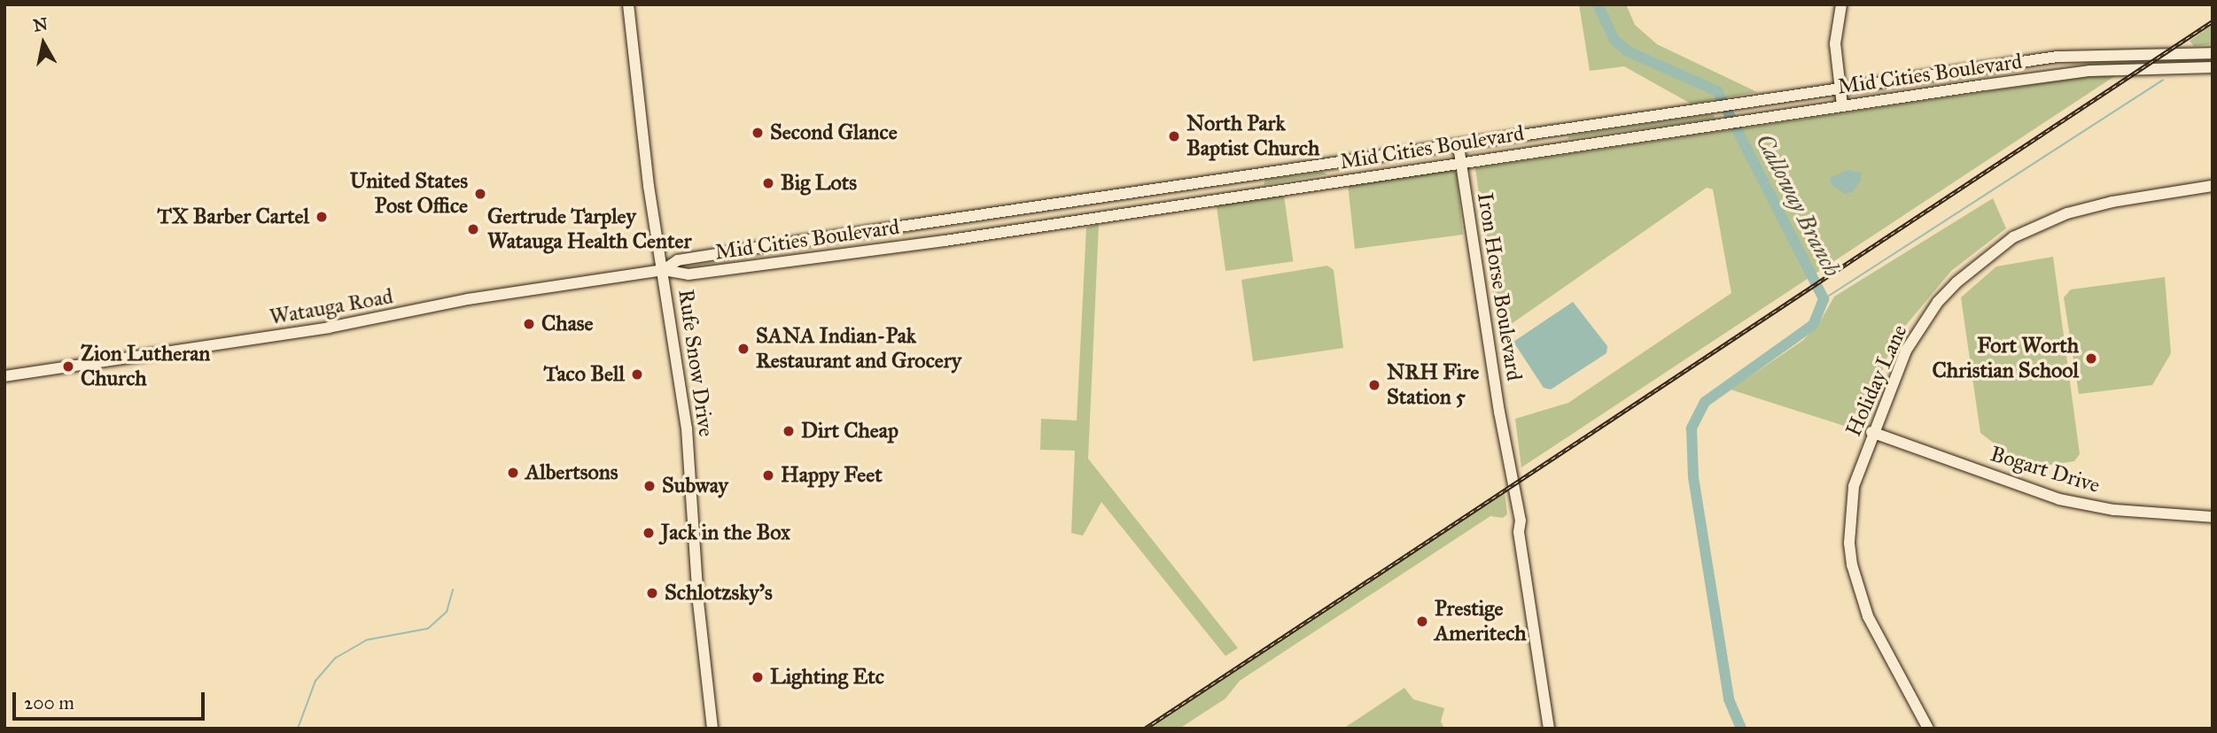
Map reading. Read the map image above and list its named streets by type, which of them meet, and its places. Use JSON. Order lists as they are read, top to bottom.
{
  "streets": {
    "main road": [
      "Mid Cities Boulevard",
      "Iron Horse Boulevard",
      "Watauga Road",
      "Rufe Snow Drive",
      "Holiday Lane",
      "Bogart Drive"
    ]
  },
  "crossings": [
    ["Mid Cities Boulevard", "Iron Horse Boulevard"],
    ["Mid Cities Boulevard", "Watauga Road"],
    ["Mid Cities Boulevard", "Rufe Snow Drive"],
    ["Watauga Road", "Rufe Snow Drive"],
    ["Holiday Lane", "Bogart Drive"]
  ],
  "water": ["Calloway Branch"],
  "places": [
    "Second Glance",
    "North Park Baptist Church",
    "Big Lots",
    "United States Post Office",
    "TX Barber Cartel",
    "Gertrude Tarpley Watauga Health Center",
    "Chase",
    "SANA Indian-Pak Restaurant and Grocery",
    "Fort Worth Christian School",
    "Zion Lutheran Church",
    "Taco Bell",
    "NRH Fire Station 5",
    "Dirt Cheap",
    "Albertsons",
    "Happy Feet",
    "Subway",
    "Jack in the Box",
    "Schlotzsky's",
    "Prestige Ameritech",
    "Lighting Etc"
  ],
  "scale_bar": "200 m",
  "north": "top"
}
